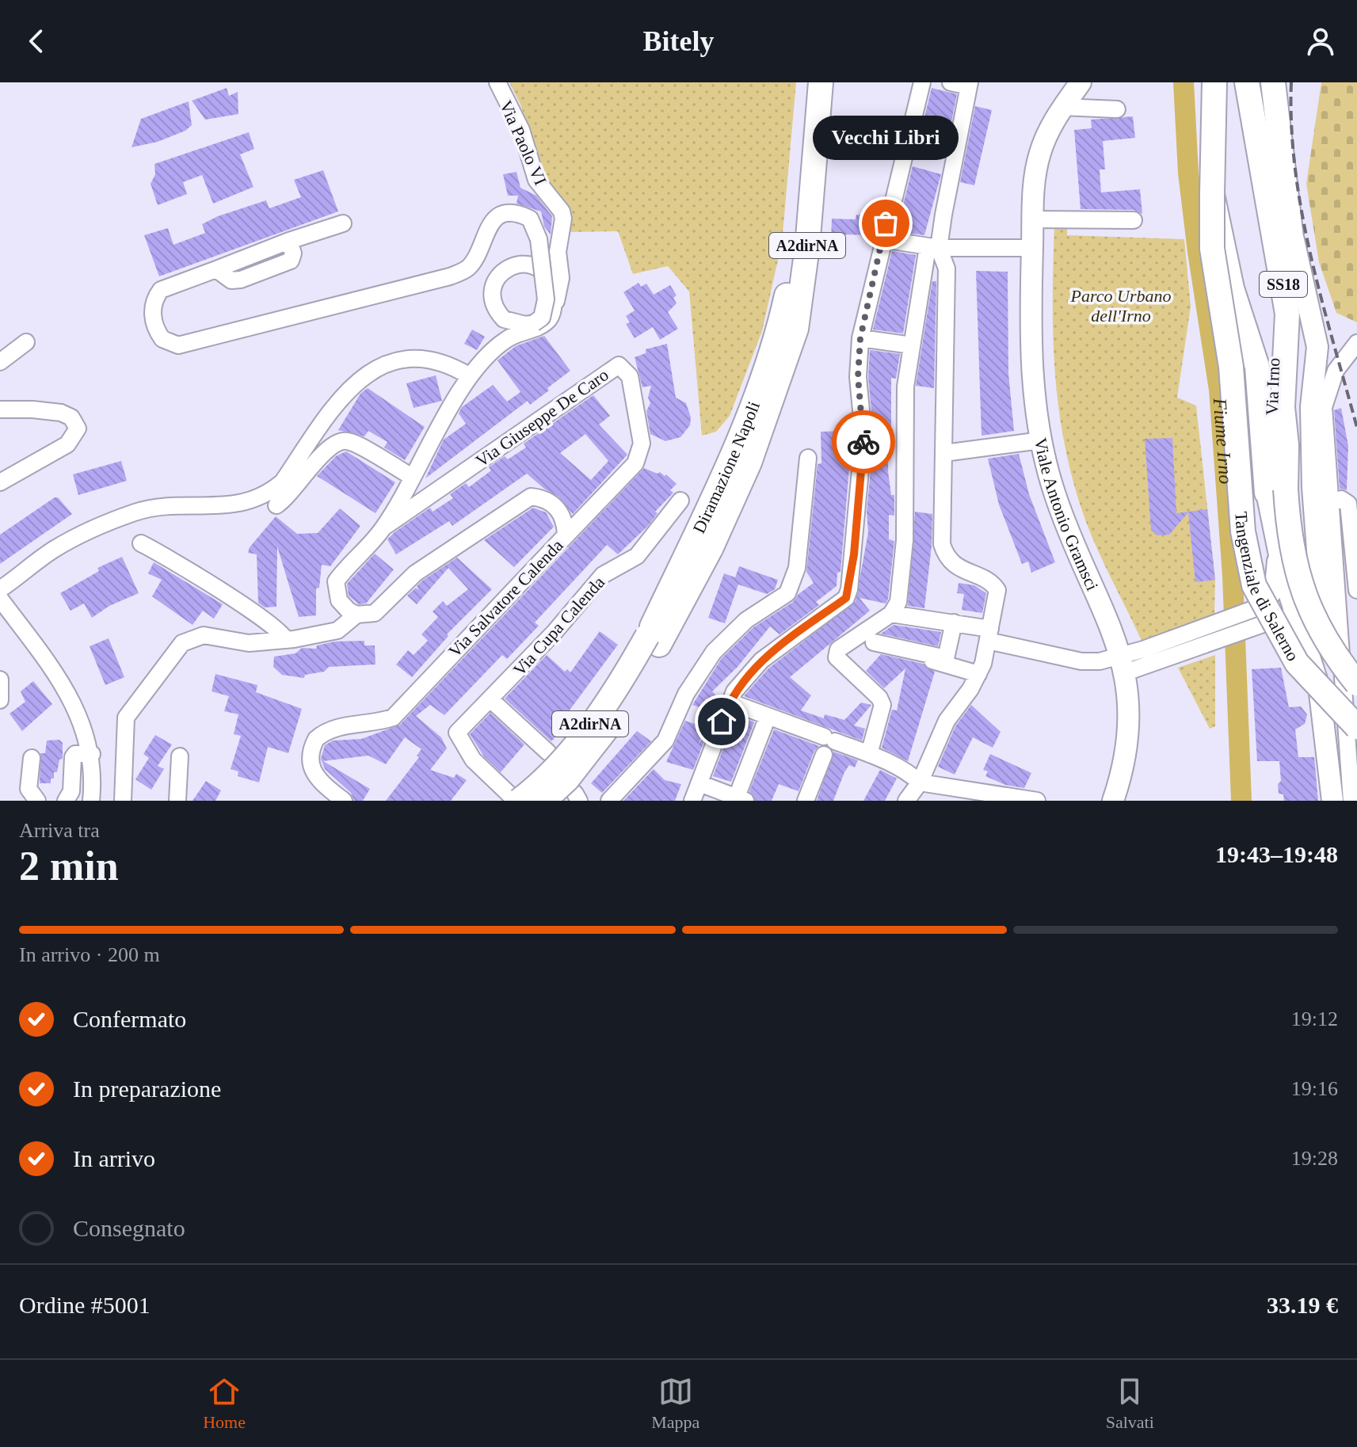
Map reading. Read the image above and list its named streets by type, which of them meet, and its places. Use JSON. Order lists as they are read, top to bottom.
{
  "streets": {
    "highway": [
      "A2dirNA",
      "SS18",
      "Diramazione Napoli",
      "Tangenziale di Salerno"
    ],
    "main road": ["Via Irno", "Viale Antonio Gramsci"],
    "street": [
      "Via Paolo VI",
      "Via Giuseppe De Caro",
      "Via Salvatore Calenda",
      "Via Cupa Calenda"
    ]
  },
  "crossings": [
    ["SS18", "Via Irno"],
    ["SS18", "Tangenziale di Salerno"],
    ["Via Irno", "Tangenziale di Salerno"],
    ["Via Giuseppe De Caro", "Via Salvatore Calenda"],
    ["Diramazione Napoli", "Via Cupa Calenda"]
  ],
  "water": ["Fiume Irno"],
  "parks": ["Parco Urbano dell'Irno"],
  "places": ["Vecchi Libri"],
  "page": {
    "header": "Bitely",
    "bubble": "Vecchi Libri",
    "heading": ["2 min", "Arriva tra", "19:43–19:48"],
    "panel": ["Ordine #5001", "33.19 €"],
    "bar": "In arrivo · 200 m",
    "list": [
      ["Confermato", "19:12"],
      ["In preparazione", "19:16"],
      ["In arrivo", "19:28"],
      "Consegnato"
    ],
    "tabs": ["Home", "Mappa", "Salvati"]
  }
}
